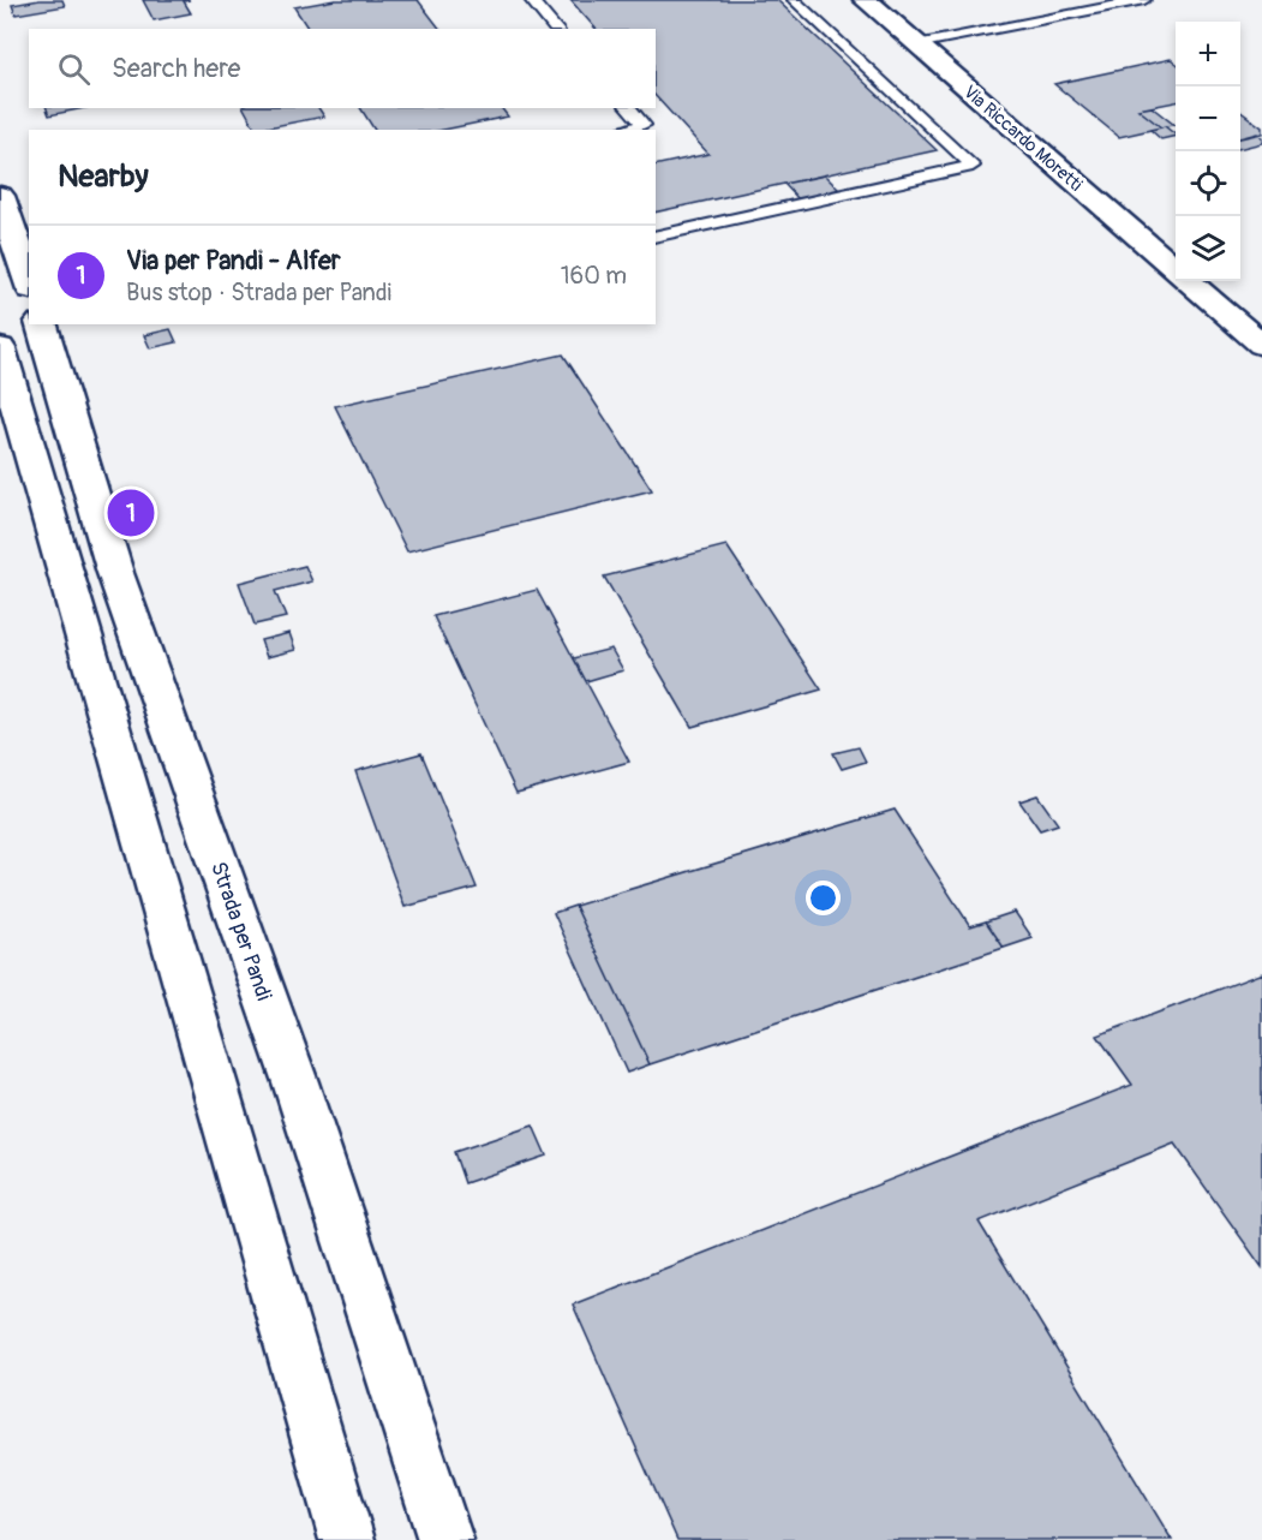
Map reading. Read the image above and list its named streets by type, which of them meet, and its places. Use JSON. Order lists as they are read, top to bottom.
{
  "streets": {
    "street": ["Via Riccardo Moretti", "Strada per Pandi"]
  },
  "page": {
    "map_buttons": ["+", "−"],
    "search": "Search here",
    "heading": "Nearby",
    "list": [
      {
        "mark": "1",
        "name": "Via per Pandi - Alfer",
        "note": "Bus stop · Strada per Pandi",
        "value": "160 m"
      }
    ],
    "pins": "1"
  }
}
